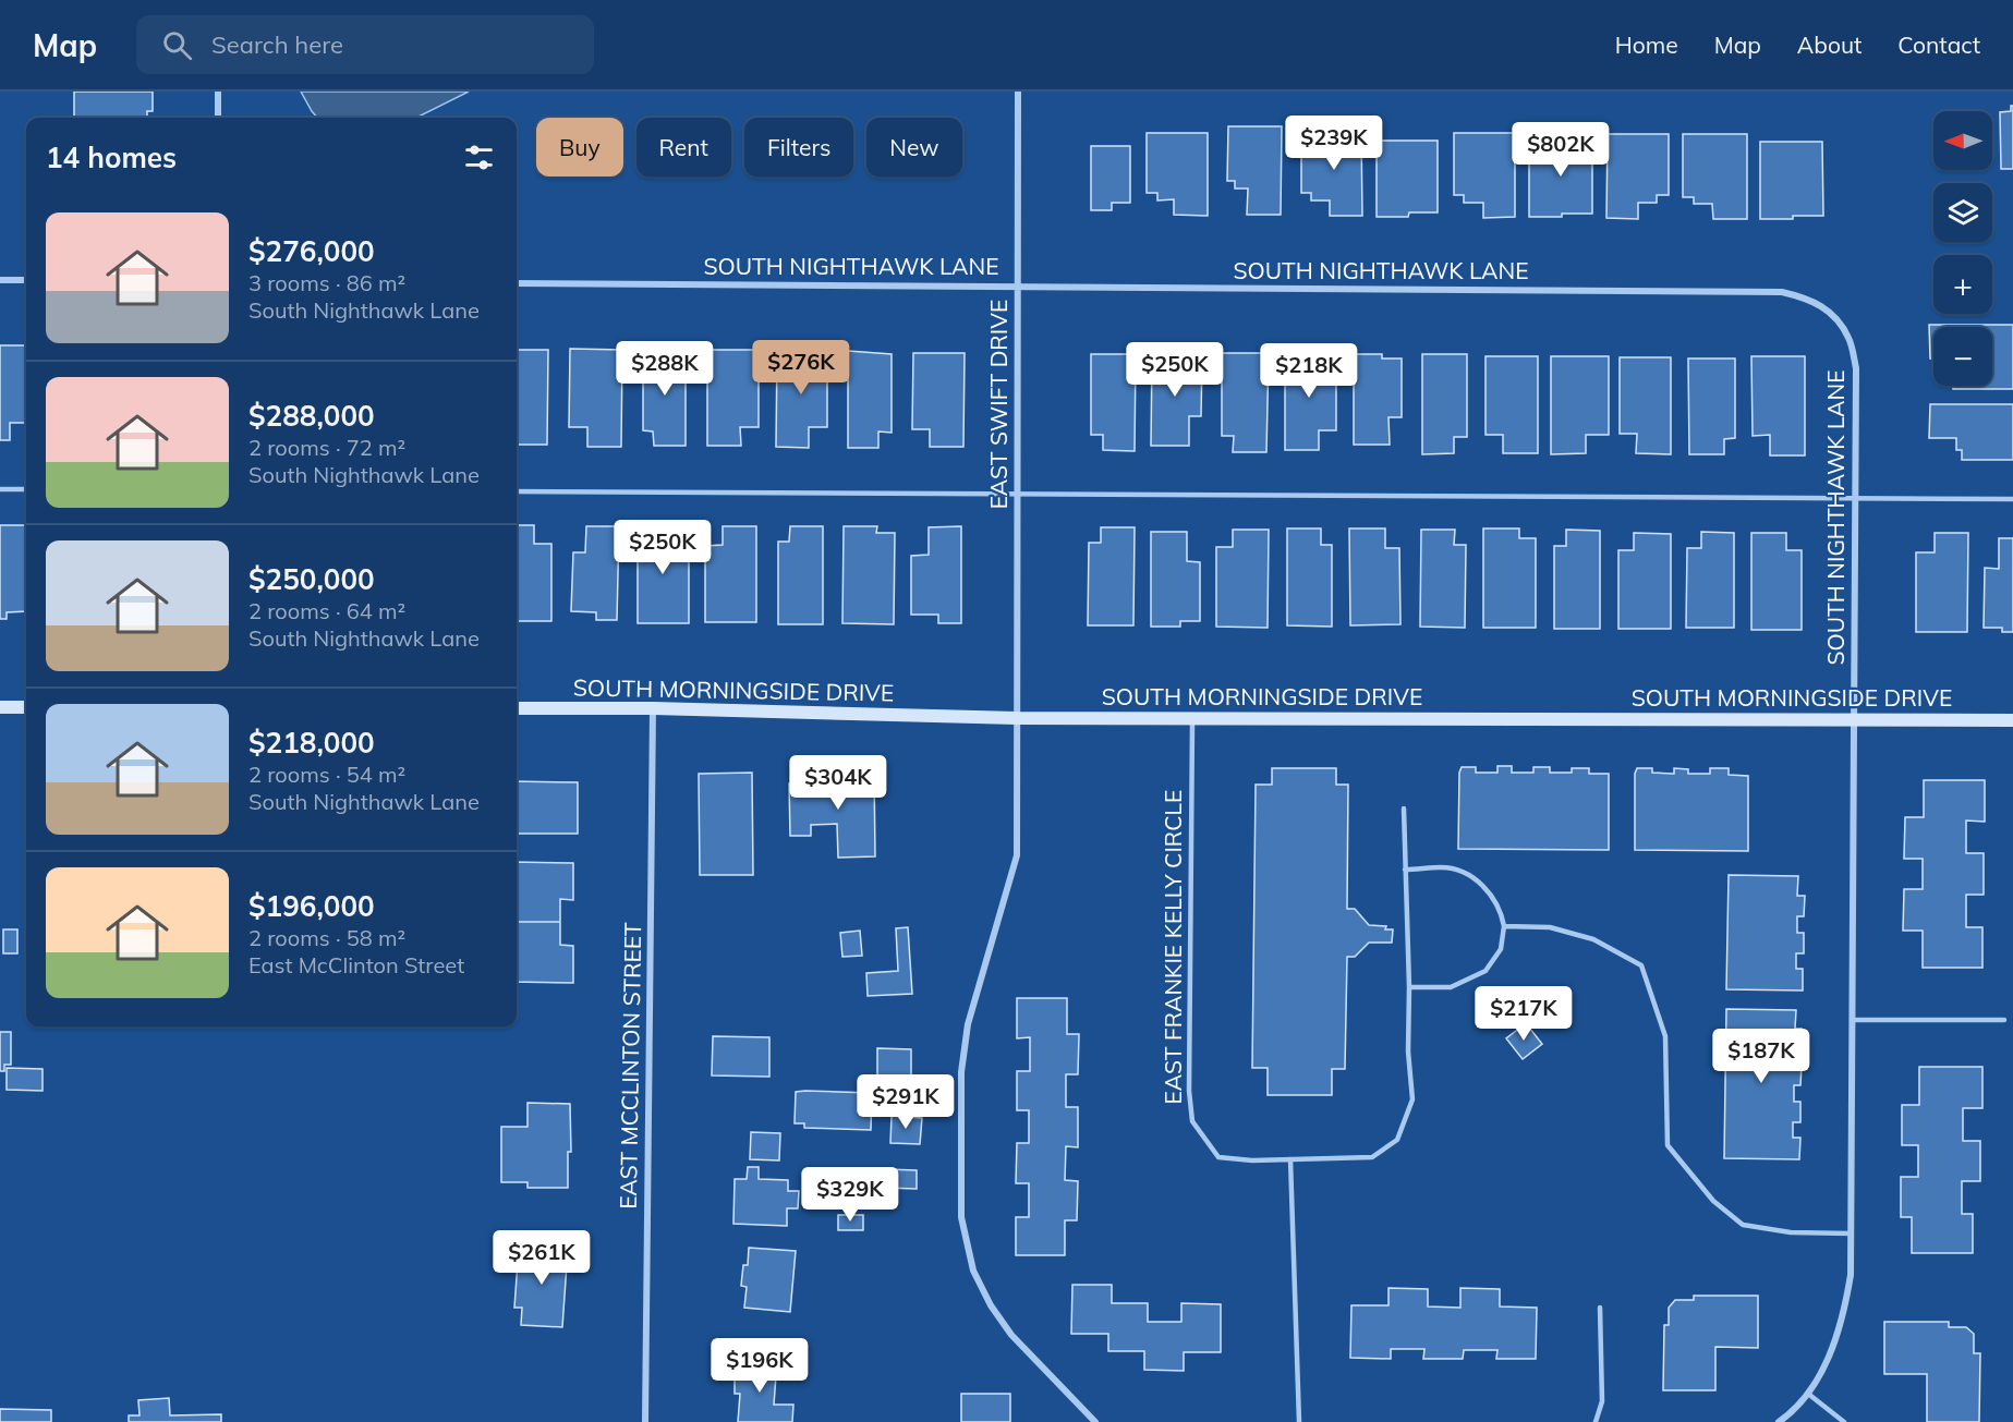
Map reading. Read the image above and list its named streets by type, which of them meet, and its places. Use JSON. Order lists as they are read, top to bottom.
{
  "streets": {
    "street": [
      "SOUTH NIGHTHAWK LANE",
      "EAST SWIFT DRIVE",
      "SOUTH MORNINGSIDE DRIVE",
      "EAST MCCLINTON STREET"
    ],
    "lane": ["EAST FRANKIE KELLY CIRCLE"]
  },
  "crossings": [
    ["SOUTH NIGHTHAWK LANE", "EAST SWIFT DRIVE"],
    ["SOUTH NIGHTHAWK LANE", "SOUTH MORNINGSIDE DRIVE"],
    ["EAST SWIFT DRIVE", "SOUTH MORNINGSIDE DRIVE"],
    ["SOUTH MORNINGSIDE DRIVE", "EAST FRANKIE KELLY CIRCLE"],
    ["SOUTH MORNINGSIDE DRIVE", "EAST MCCLINTON STREET"]
  ],
  "north": "left",
  "page": {
    "header": "Map",
    "search": "Search here",
    "nav": [
      "Home",
      "Map",
      "About",
      "Contact"
    ],
    "map_buttons": ["+", "−"],
    "price": [
      "$239K",
      "$802K",
      "$276K",
      "$288K",
      "$250K",
      "$218K",
      "$250K",
      "$304K",
      "$217K",
      "$187K",
      "$291K",
      "$329K",
      "$261K",
      "$196K"
    ],
    "chip": [
      "Buy",
      "Rent",
      "Filters",
      "New"
    ],
    "heading": "14 homes",
    "list": [
      {
        "name": "$276,000",
        "note": "3 rooms · 86 m² · South Nighthawk Lane"
      },
      {
        "name": "$288,000",
        "note": "2 rooms · 72 m² · South Nighthawk Lane"
      },
      {
        "name": "$250,000",
        "note": "2 rooms · 64 m² · South Nighthawk Lane"
      },
      {
        "name": "$218,000",
        "note": "2 rooms · 54 m² · South Nighthawk Lane"
      },
      {
        "name": "$196,000",
        "note": "2 rooms · 58 m² · East McClinton Street"
      }
    ]
  }
}
